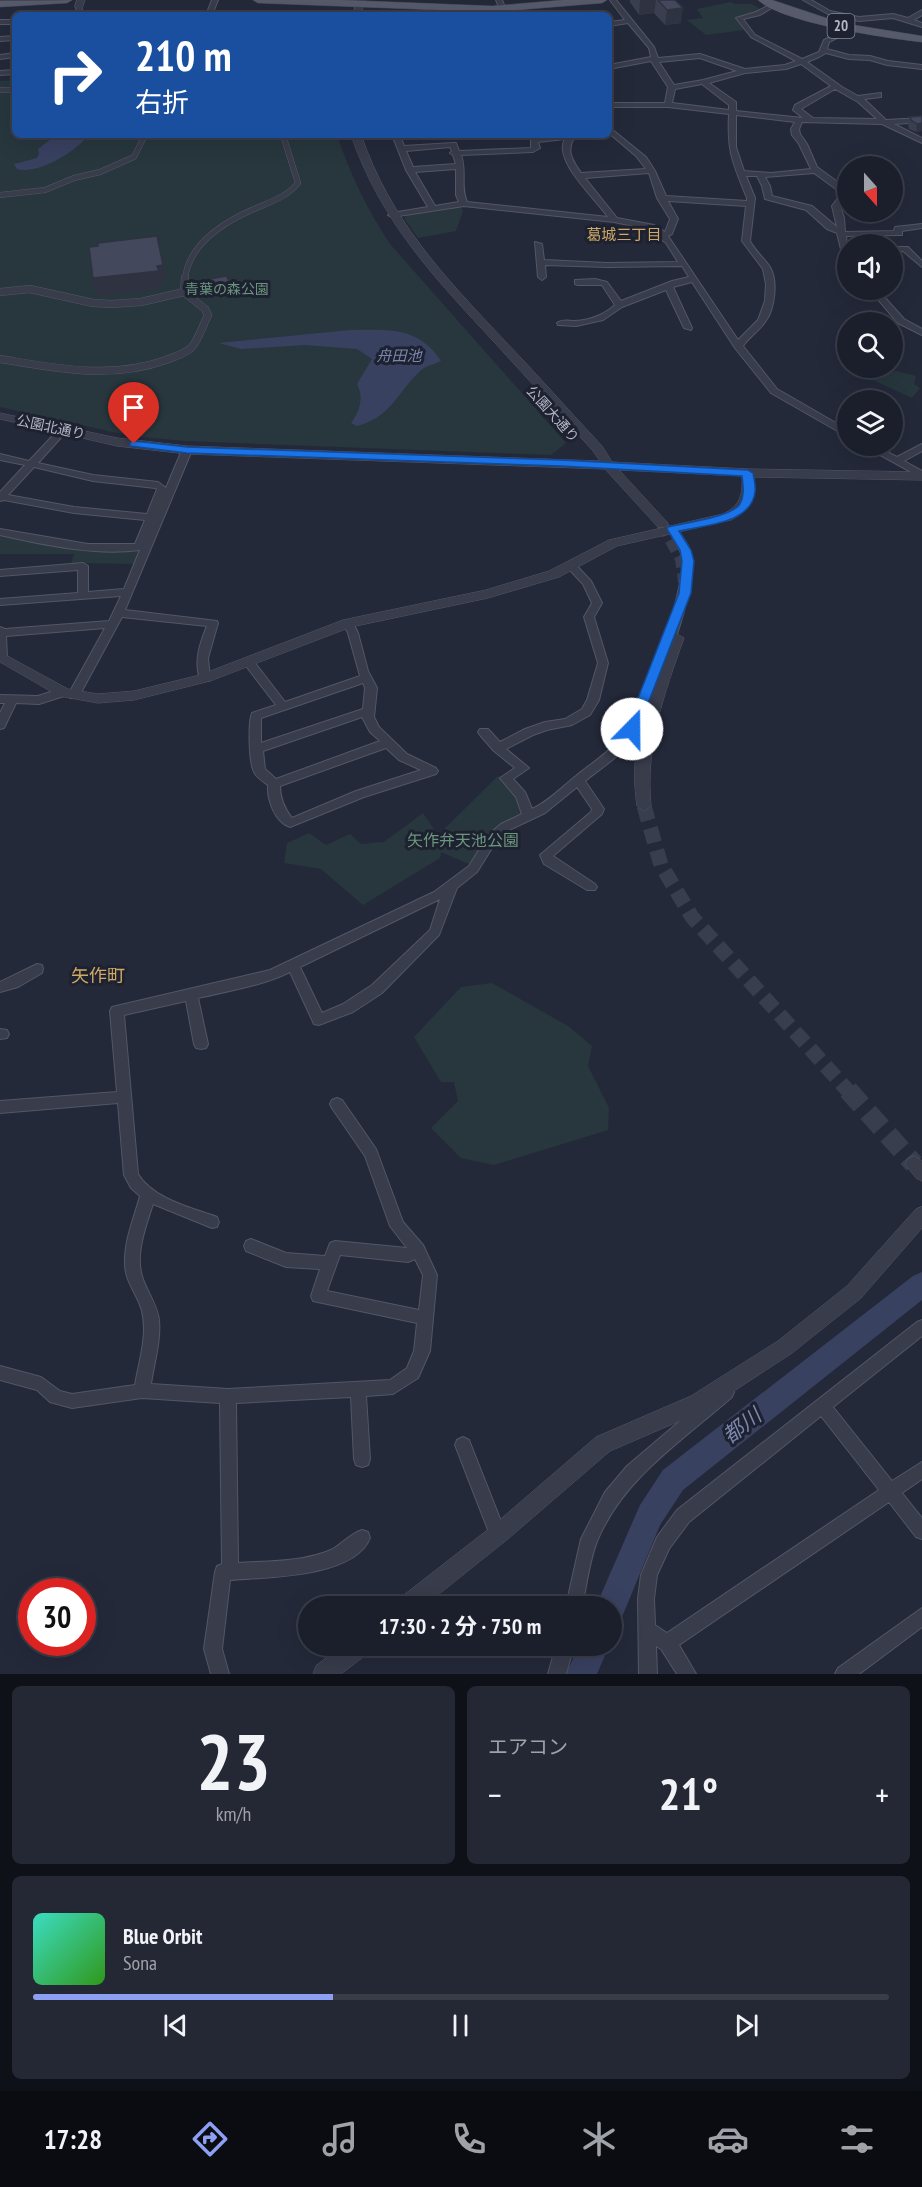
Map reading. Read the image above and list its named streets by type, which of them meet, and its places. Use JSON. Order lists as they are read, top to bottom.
{
  "streets": {
    "main road": ["20"],
    "street": ["公園大通り", "公園北通り"]
  },
  "crossings": [
    ["公園大通り", "公園北通り"]
  ],
  "districts": ["葛城三丁目", "矢作町"],
  "water": ["舟田池", "都川"],
  "parks": ["青葉の森公園", "矢作弁天池公園"],
  "north": "bottom",
  "page": {
    "turn": ["210 m", "右折"],
    "limit": "30",
    "trip": "17:30 · 2 分 · 750 m",
    "tile": [
      ["23", "km/h"],
      "エアコン"
    ],
    "heat": ["−", "21°", "+"],
    "song": ["Blue Orbit", "Sona"],
    "tabs": "17:28"
  }
}
